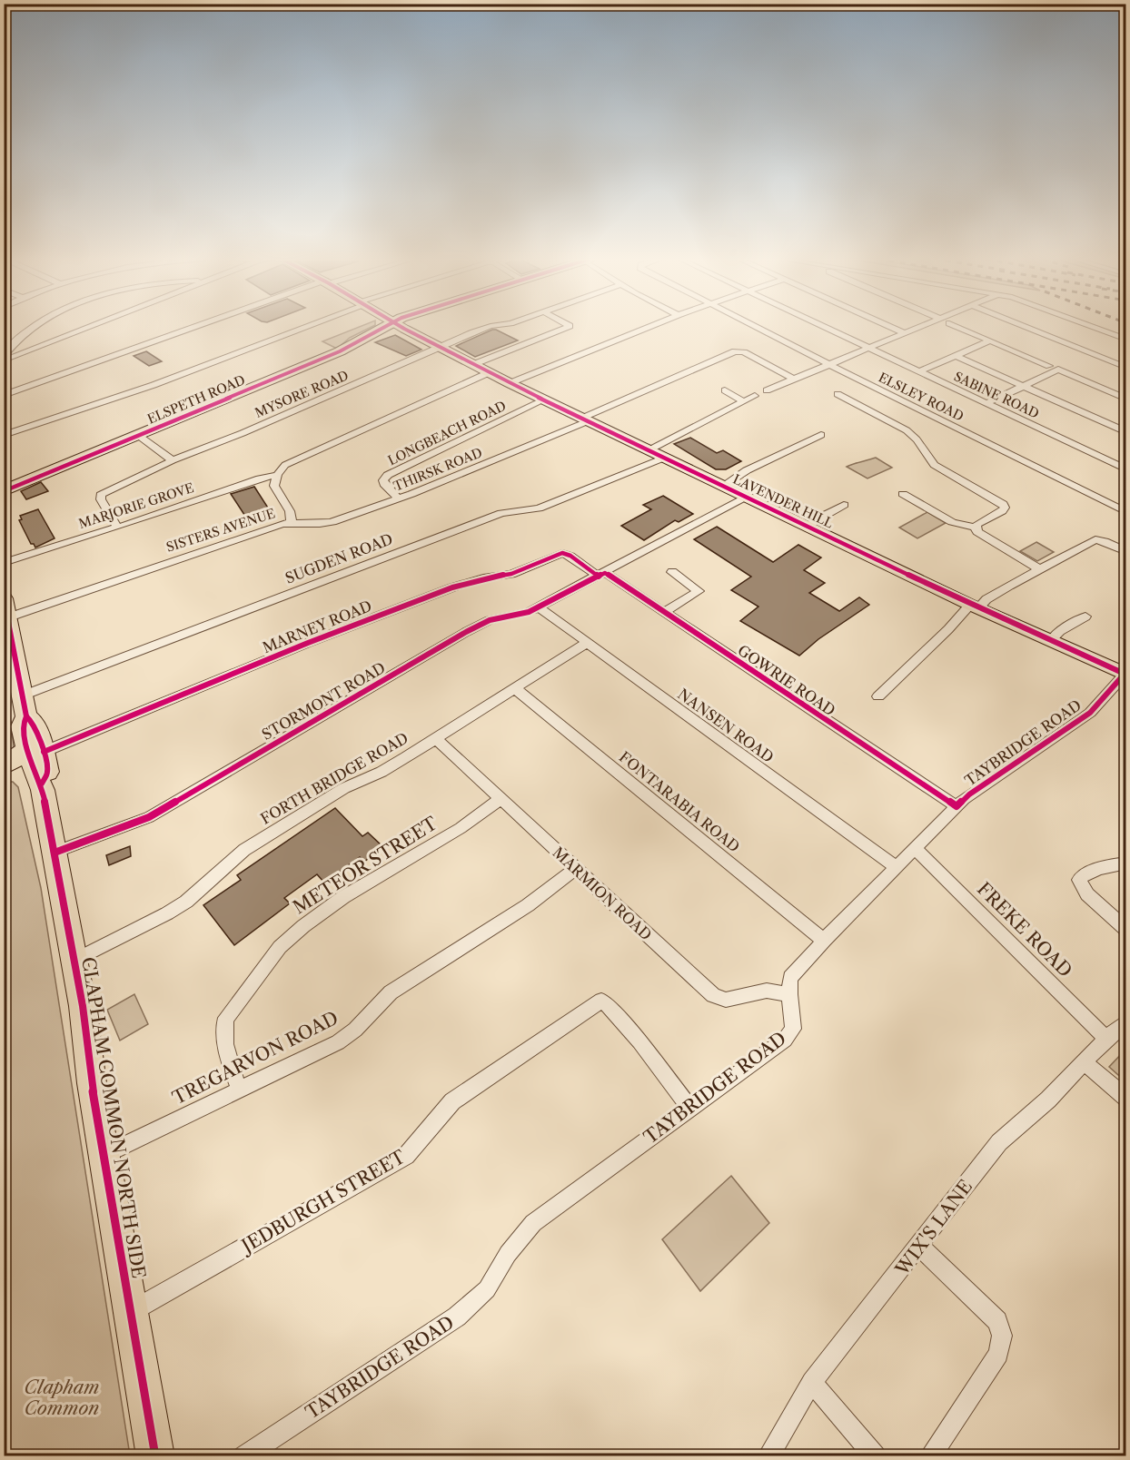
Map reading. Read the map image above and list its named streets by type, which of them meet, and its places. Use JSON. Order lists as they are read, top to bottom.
{
  "streets": {
    "highway": ["ELSPETH ROAD", "CLAPHAM COMMON NORTH SIDE"],
    "main road": ["LAVENDER HILL"],
    "street": [
      "MYSORE ROAD",
      "SABINE ROAD",
      "ELSLEY ROAD",
      "LONGBEACH ROAD",
      "THIRSK ROAD",
      "MARJORIE GROVE",
      "SISTERS AVENUE",
      "SUGDEN ROAD",
      "MARNEY ROAD",
      "GOWRIE ROAD",
      "STORMONT ROAD",
      "NANSEN ROAD",
      "TAYBRIDGE ROAD",
      "FORTH BRIDGE ROAD",
      "FONTARABIA ROAD",
      "METEOR STREET",
      "MARMION ROAD",
      "FREKE ROAD",
      "TREGARVON ROAD",
      "JEDBURGH STREET",
      "WIX'S LANE"
    ]
  },
  "crossings": [
    ["MYSORE ROAD", "LAVENDER HILL"],
    ["MYSORE ROAD", "MARJORIE GROVE"],
    ["LONGBEACH ROAD", "THIRSK ROAD"],
    ["LONGBEACH ROAD", "LAVENDER HILL"],
    ["THIRSK ROAD", "LAVENDER HILL"],
    ["THIRSK ROAD", "SISTERS AVENUE"],
    ["LAVENDER HILL", "SUGDEN ROAD"],
    ["LAVENDER HILL", "STORMONT ROAD"],
    ["LAVENDER HILL", "TAYBRIDGE ROAD"],
    ["MARJORIE GROVE", "SISTERS AVENUE"],
    ["SISTERS AVENUE", "CLAPHAM COMMON NORTH SIDE"],
    ["SUGDEN ROAD", "MARNEY ROAD"],
    ["SUGDEN ROAD", "CLAPHAM COMMON NORTH SIDE"],
    ["MARNEY ROAD", "GOWRIE ROAD"],
    ["MARNEY ROAD", "STORMONT ROAD"],
    ["MARNEY ROAD", "CLAPHAM COMMON NORTH SIDE"],
    ["GOWRIE ROAD", "STORMONT ROAD"],
    ["GOWRIE ROAD", "TAYBRIDGE ROAD"],
    ["STORMONT ROAD", "NANSEN ROAD"],
    ["STORMONT ROAD", "CLAPHAM COMMON NORTH SIDE"],
    ["NANSEN ROAD", "TAYBRIDGE ROAD"],
    ["NANSEN ROAD", "FORTH BRIDGE ROAD"],
    ["TAYBRIDGE ROAD", "FONTARABIA ROAD"],
    ["TAYBRIDGE ROAD", "MARMION ROAD"],
    ["TAYBRIDGE ROAD", "FREKE ROAD"],
    ["TAYBRIDGE ROAD", "JEDBURGH STREET"],
    ["FORTH BRIDGE ROAD", "FONTARABIA ROAD"],
    ["FORTH BRIDGE ROAD", "MARMION ROAD"],
    ["FORTH BRIDGE ROAD", "CLAPHAM COMMON NORTH SIDE"],
    ["METEOR STREET", "MARMION ROAD"],
    ["METEOR STREET", "TREGARVON ROAD"],
    ["MARMION ROAD", "TREGARVON ROAD"],
    ["FREKE ROAD", "WIX'S LANE"],
    ["TREGARVON ROAD", "CLAPHAM COMMON NORTH SIDE"],
    ["CLAPHAM COMMON NORTH SIDE", "JEDBURGH STREET"]
  ],
  "parks": ["Clapham Common"]
}
